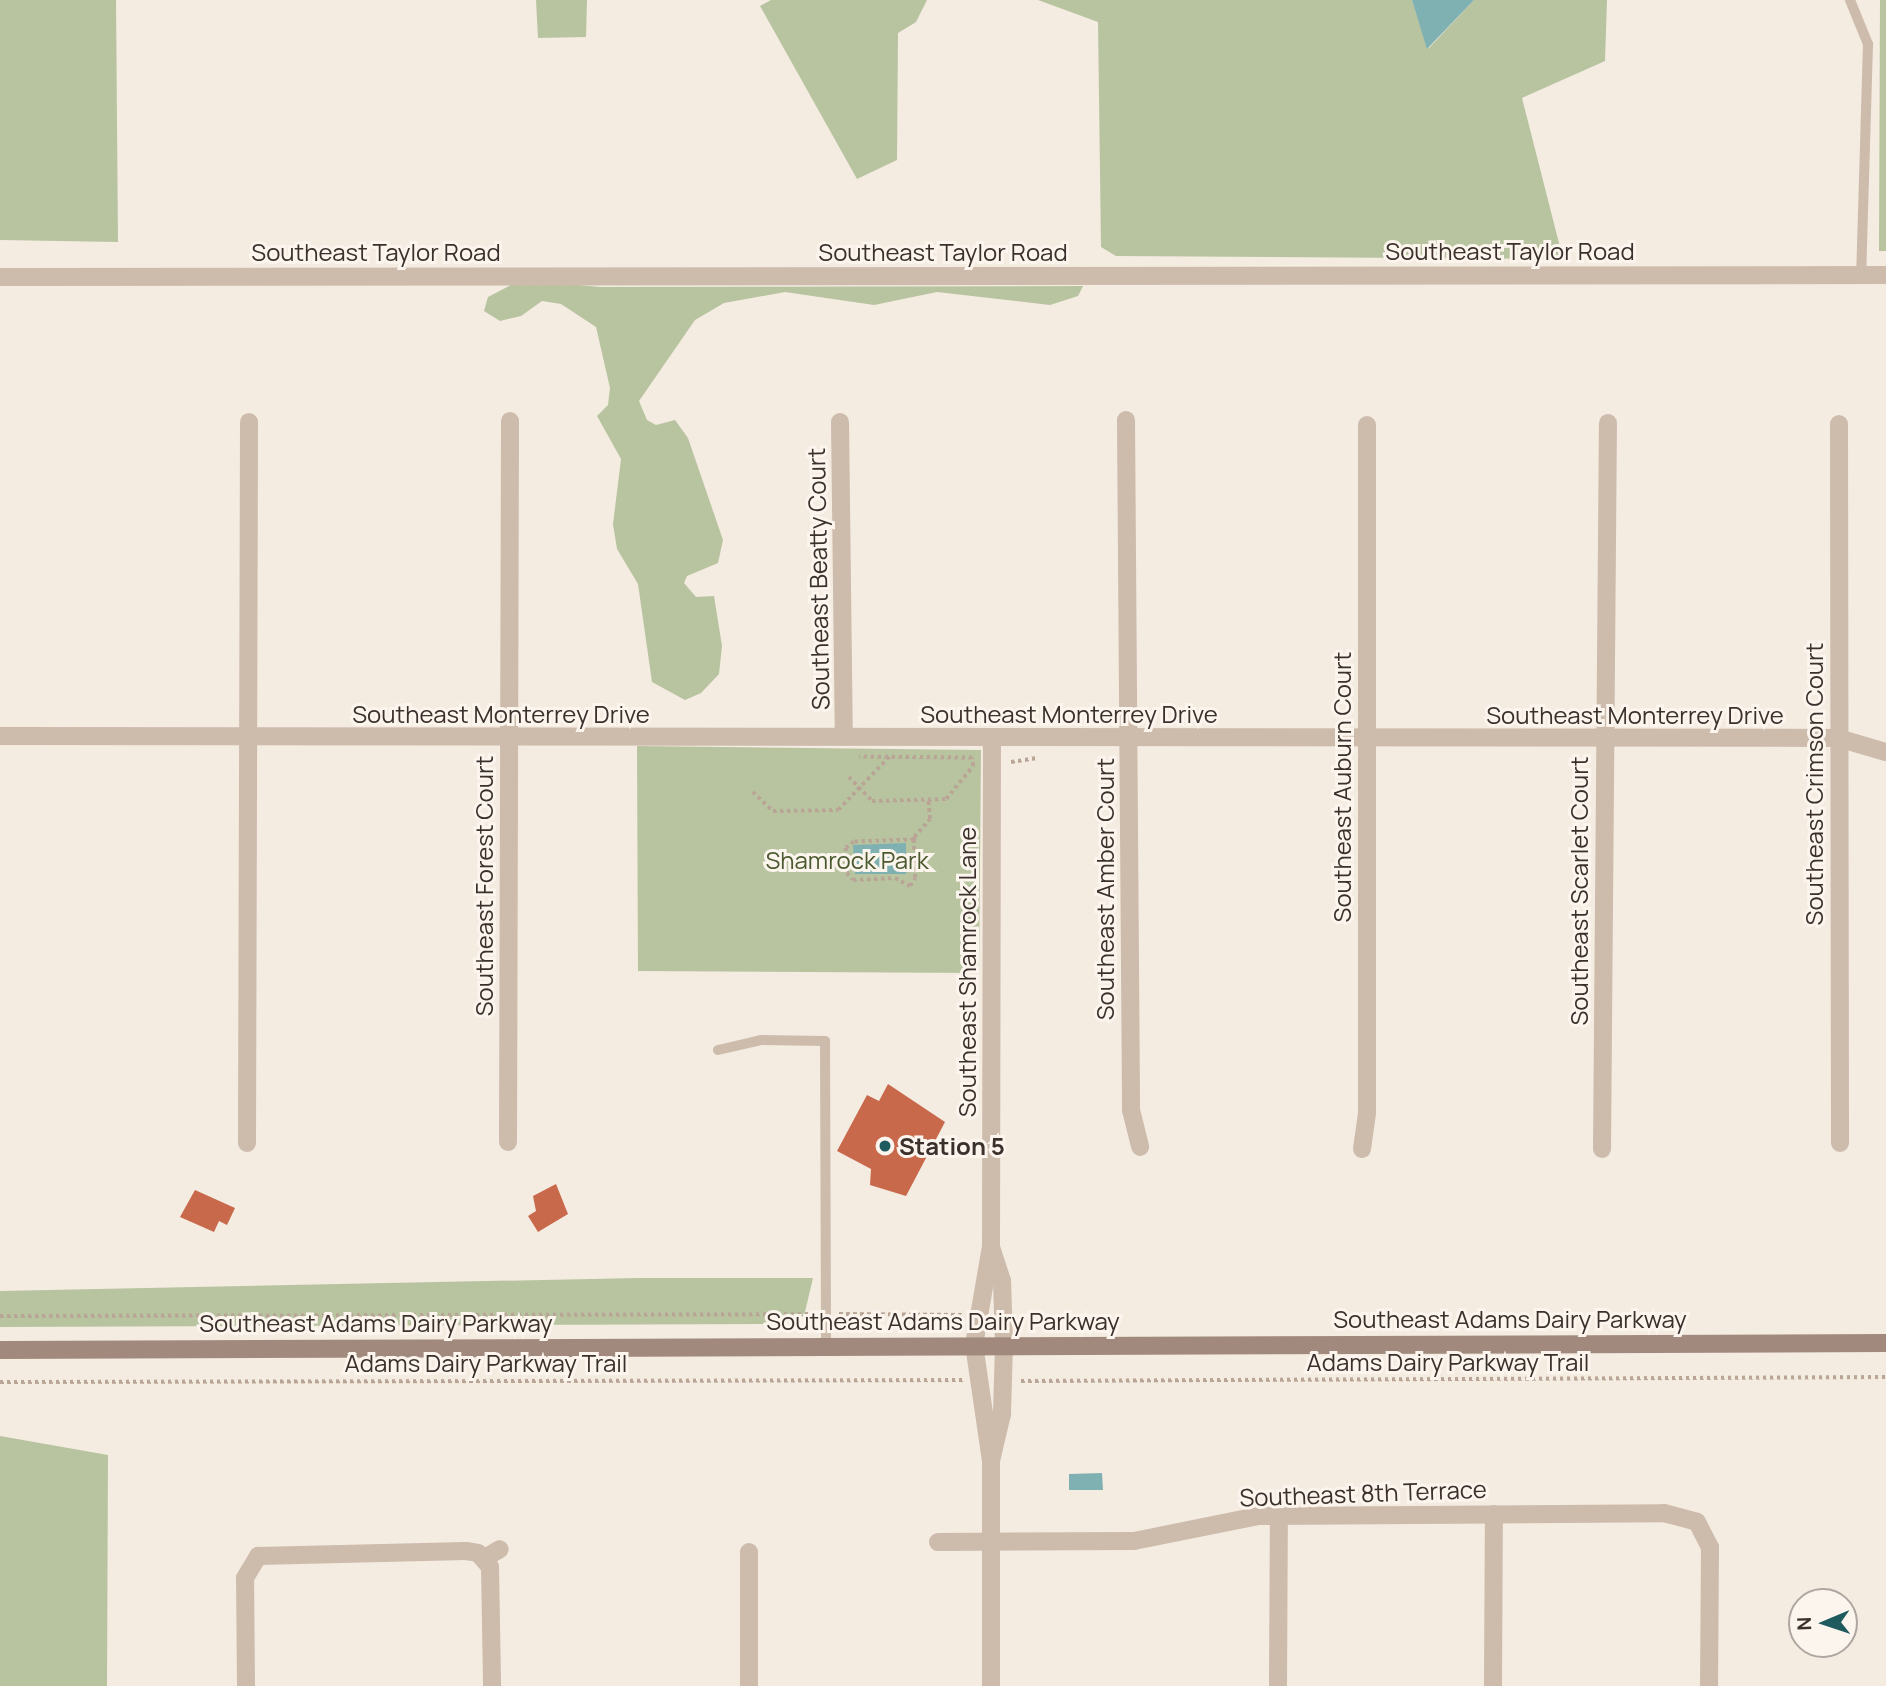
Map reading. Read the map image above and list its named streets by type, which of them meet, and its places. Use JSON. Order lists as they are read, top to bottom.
{
  "streets": {
    "main road": ["Southeast Adams Dairy Parkway"],
    "street": [
      "Southeast Taylor Road",
      "Southeast Beatty Court",
      "Southeast Monterrey Drive",
      "Southeast Crimson Court",
      "Southeast Auburn Court",
      "Southeast Forest Court",
      "Southeast Amber Court",
      "Southeast Scarlet Court",
      "Southeast Shamrock Lane",
      "Southeast 8th Terrace"
    ],
    "path": ["Adams Dairy Parkway Trail"]
  },
  "crossings": [
    ["Southeast Beatty Court", "Southeast Monterrey Drive"],
    ["Southeast Monterrey Drive", "Southeast Crimson Court"],
    ["Southeast Monterrey Drive", "Southeast Auburn Court"],
    ["Southeast Monterrey Drive", "Southeast Forest Court"],
    ["Southeast Monterrey Drive", "Southeast Amber Court"],
    ["Southeast Monterrey Drive", "Southeast Scarlet Court"],
    ["Southeast Monterrey Drive", "Southeast Shamrock Lane"],
    ["Southeast Shamrock Lane", "Southeast Adams Dairy Parkway"],
    ["Southeast Shamrock Lane", "Southeast 8th Terrace"]
  ],
  "parks": ["Shamrock Park"],
  "places": ["Station 5"],
  "north": "left"
}
